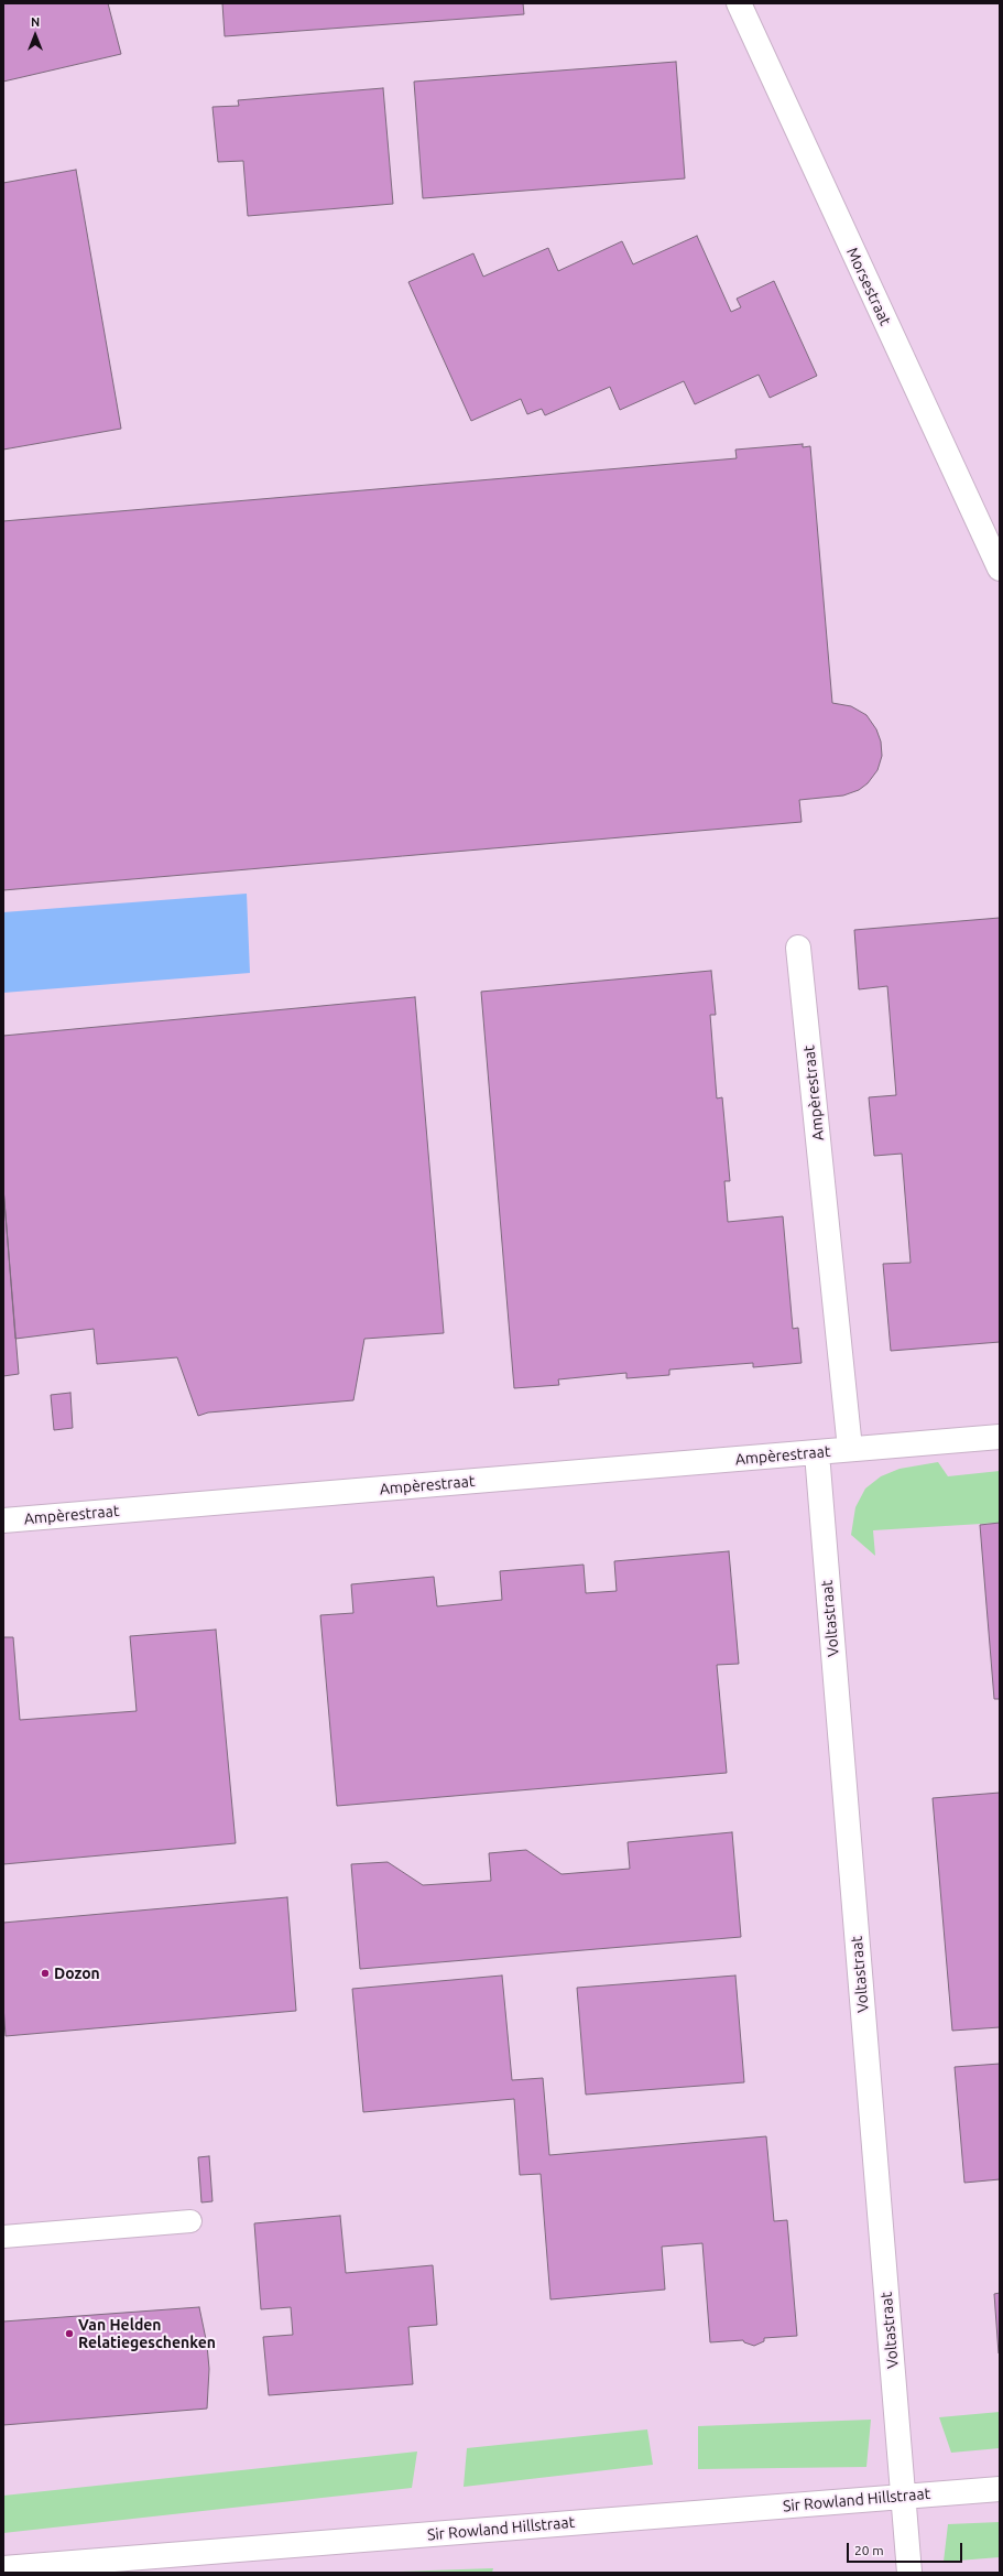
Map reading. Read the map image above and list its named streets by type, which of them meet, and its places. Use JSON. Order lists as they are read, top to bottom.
{
  "streets": {
    "street": [
      "Morsestraat",
      "Ampèrestraat",
      "Voltastraat",
      "Sir Rowland Hillstraat"
    ]
  },
  "crossings": [
    ["Ampèrestraat", "Voltastraat"],
    ["Voltastraat", "Sir Rowland Hillstraat"]
  ],
  "places": ["Dozon", "Van Helden Relatiegeschenken"],
  "scale_bar": "20 m",
  "north": "top"
}
